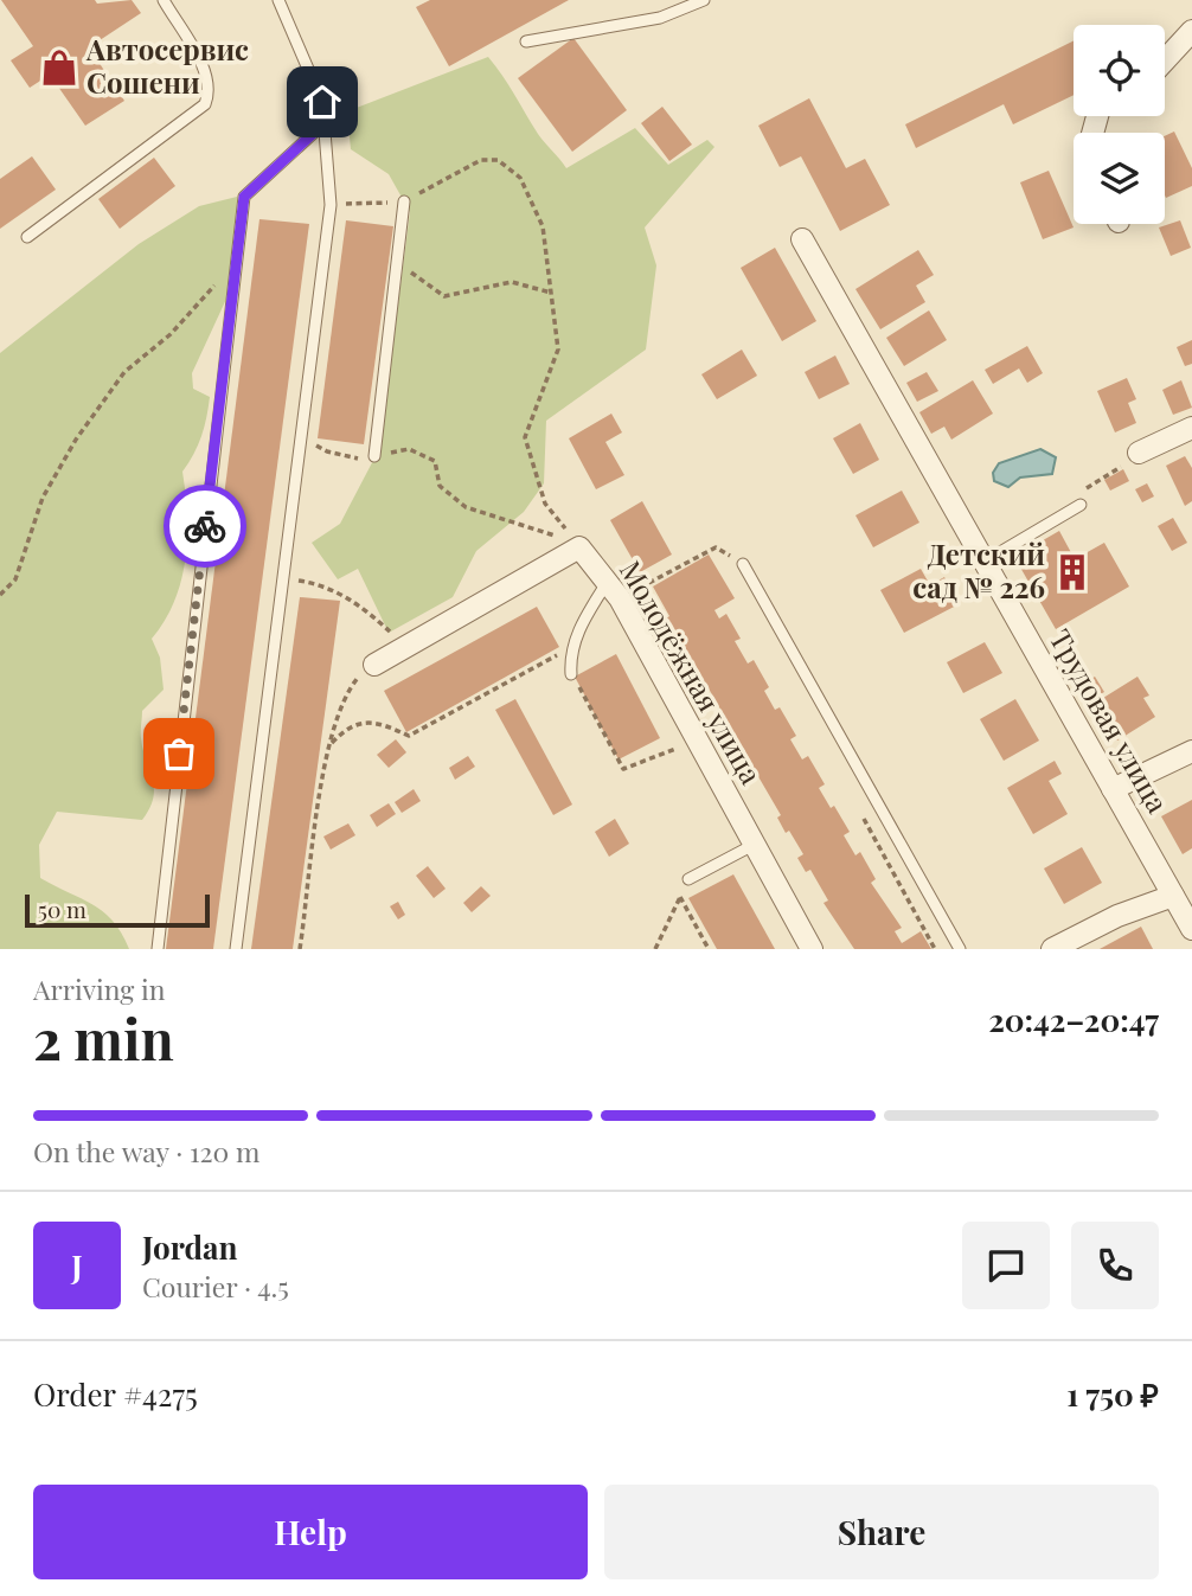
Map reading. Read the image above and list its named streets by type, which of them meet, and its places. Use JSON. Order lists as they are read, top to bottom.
{
  "streets": {
    "street": ["Молодёжная улица", "Трудовая улица"]
  },
  "places": {
    "shop": ["Автосервис Сошени"],
    "building": ["Детский сад № 226"]
  },
  "scale_bar": "50 m",
  "page": {
    "scale": "50 m",
    "heading": ["2 min", "Arriving in", "20:42–20:47"],
    "panel": [
      "Jordan",
      "Courier · 4.5",
      "Order #4275",
      "1 750 ₽"
    ],
    "bar": "On the way · 120 m",
    "round": "J",
    "buttons": ["Help", "Share"]
  }
}
